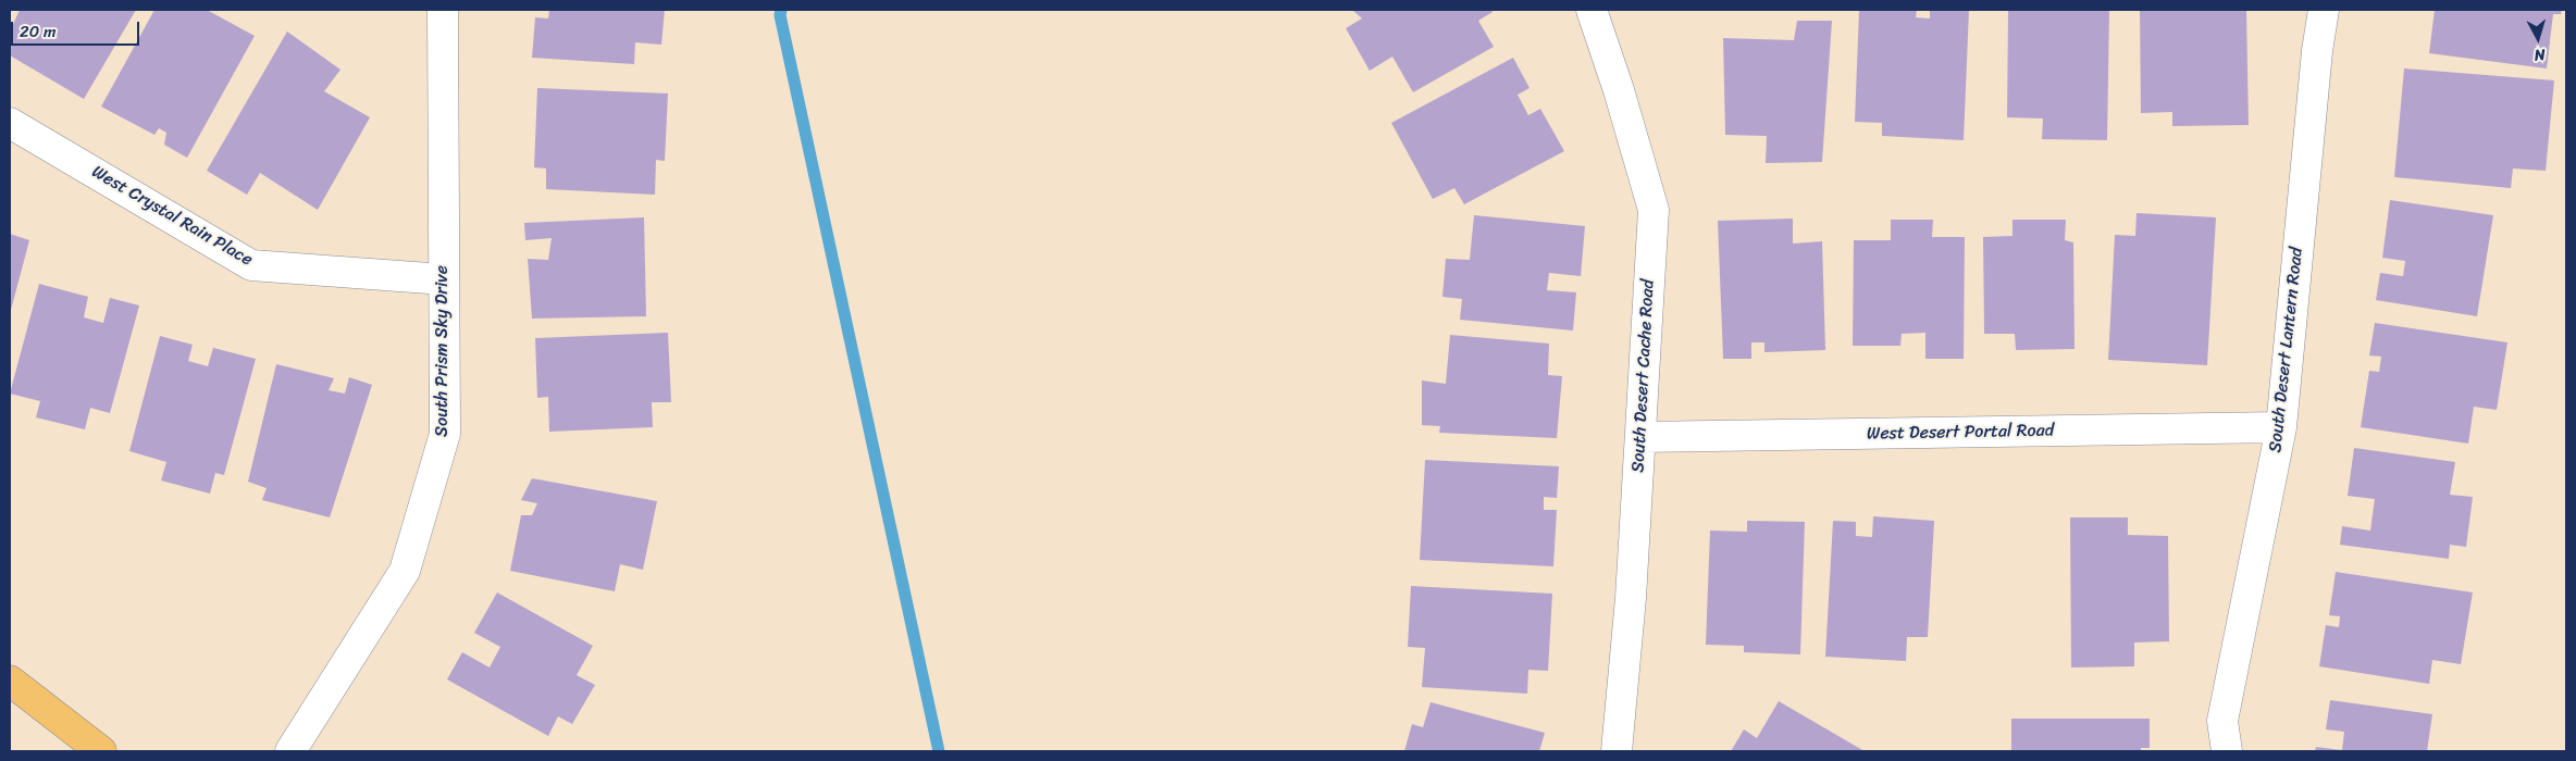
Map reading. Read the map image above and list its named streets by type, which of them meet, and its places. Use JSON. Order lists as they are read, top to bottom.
{
  "streets": {
    "street": [
      "West Crystal Rain Place",
      "South Desert Lantern Road",
      "South Prism Sky Drive",
      "South Desert Cache Road",
      "West Desert Portal Road"
    ]
  },
  "crossings": [
    ["West Crystal Rain Place", "South Prism Sky Drive"],
    ["South Desert Lantern Road", "West Desert Portal Road"],
    ["South Desert Cache Road", "West Desert Portal Road"]
  ],
  "scale_bar": "20 m",
  "north": "bottom"
}
